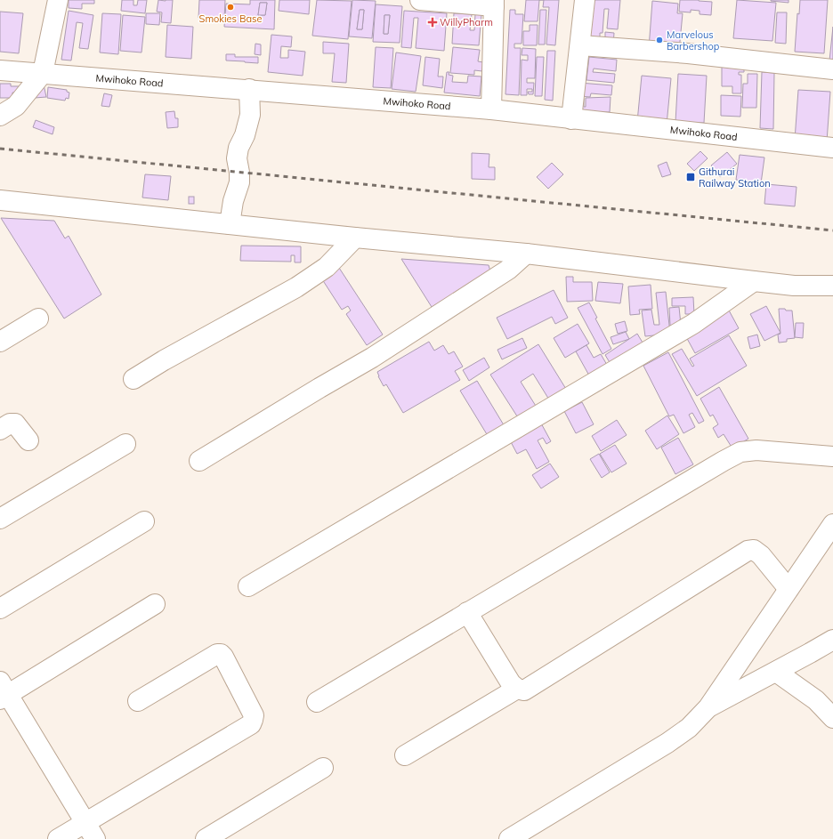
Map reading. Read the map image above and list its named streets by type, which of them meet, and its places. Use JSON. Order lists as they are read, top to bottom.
{
  "streets": {
    "street": ["Mwihoko Road"]
  },
  "places": {
    "other": ["Smokies Base", "Marvelous Barbershop"],
    "health": ["WillyPharm"],
    "transit": ["Githurai Railway Station"]
  }
}
